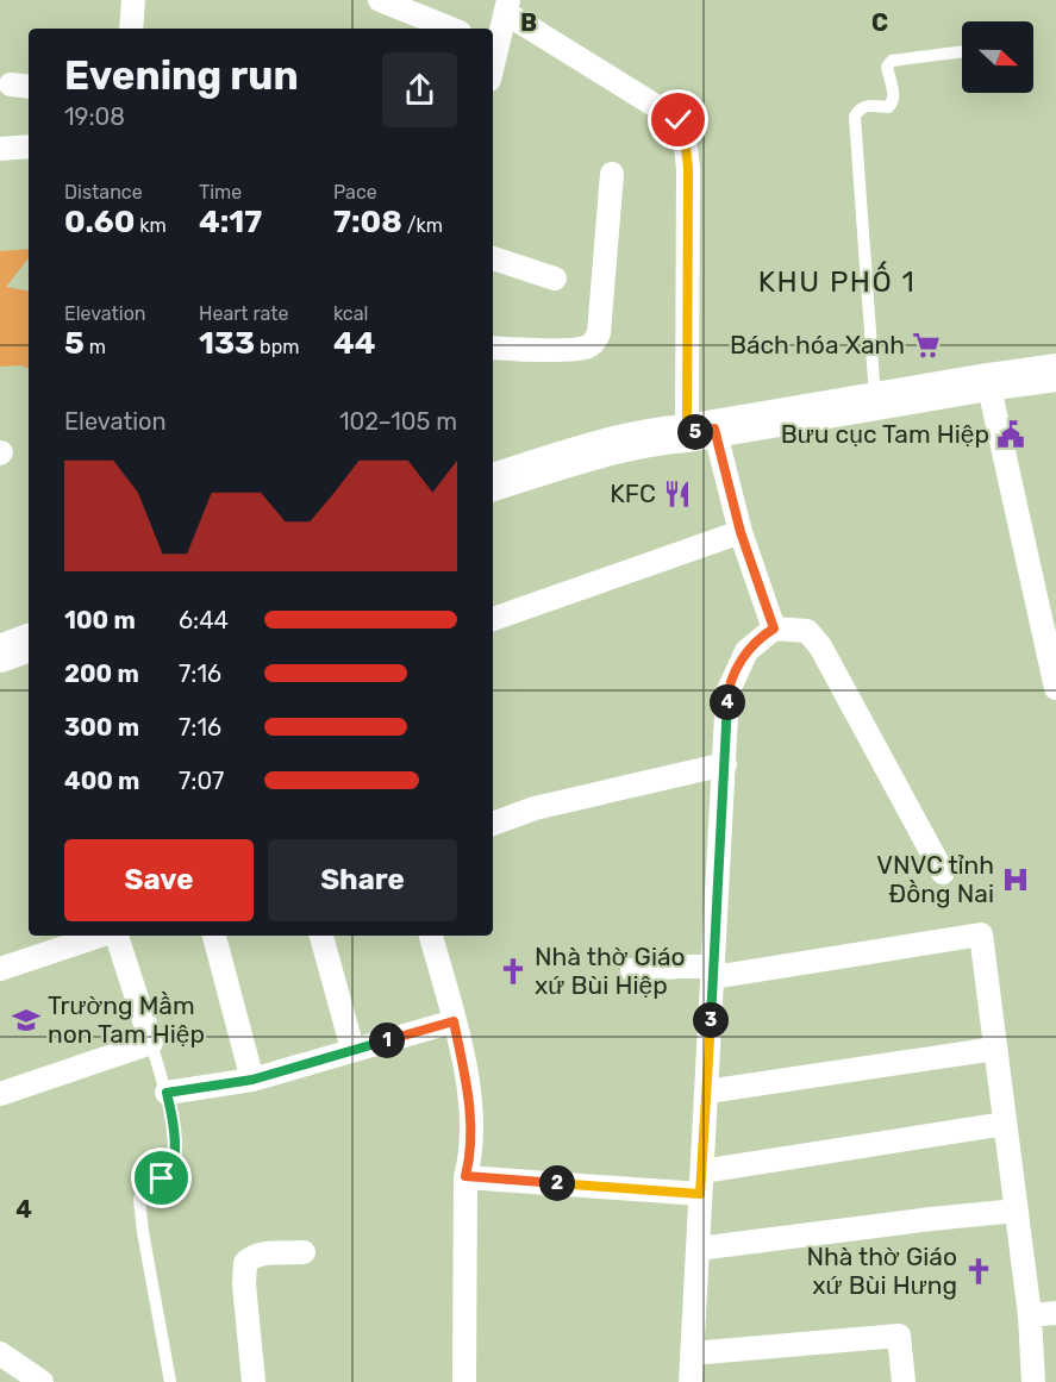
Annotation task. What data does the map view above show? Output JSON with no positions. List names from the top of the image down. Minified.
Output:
{"districts":["KHU PHỐ 1"],"places":{"supermarket":["Bách hóa Xanh"],"public building":["Bưu cục Tam Hiệp"],"restaurant":["KFC"],"hospital":["VNVC tỉnh Đồng Nai"],"church":["Nhà thờ Giáo xứ Bùi Hiệp","Nhà thờ Giáo xứ Bùi Hưng"],"school or university":["Trường Mầm non Tam Hiệp"]},"north":"right","page":{"heading":["Evening run","19:08"],"stats":[["Distance","0.60 km"],["Time","4:17"],["Pace","7:08 /km"],["Elevation","5 m"],["Heart rate","133 bpm"],["kcal","44"]],"chart":["Elevation","102–105 m"],"pins":["5","4","3","1","2"],"list":[{"name":"100 m","note":"6:44"},{"name":"200 m","note":"7:16"},{"name":"300 m","note":"7:16"},{"name":"400 m","note":"7:07"}],"buttons":["Save","Share"]},"grid":{"columns":["B","C"],"rows":["4"]}}
